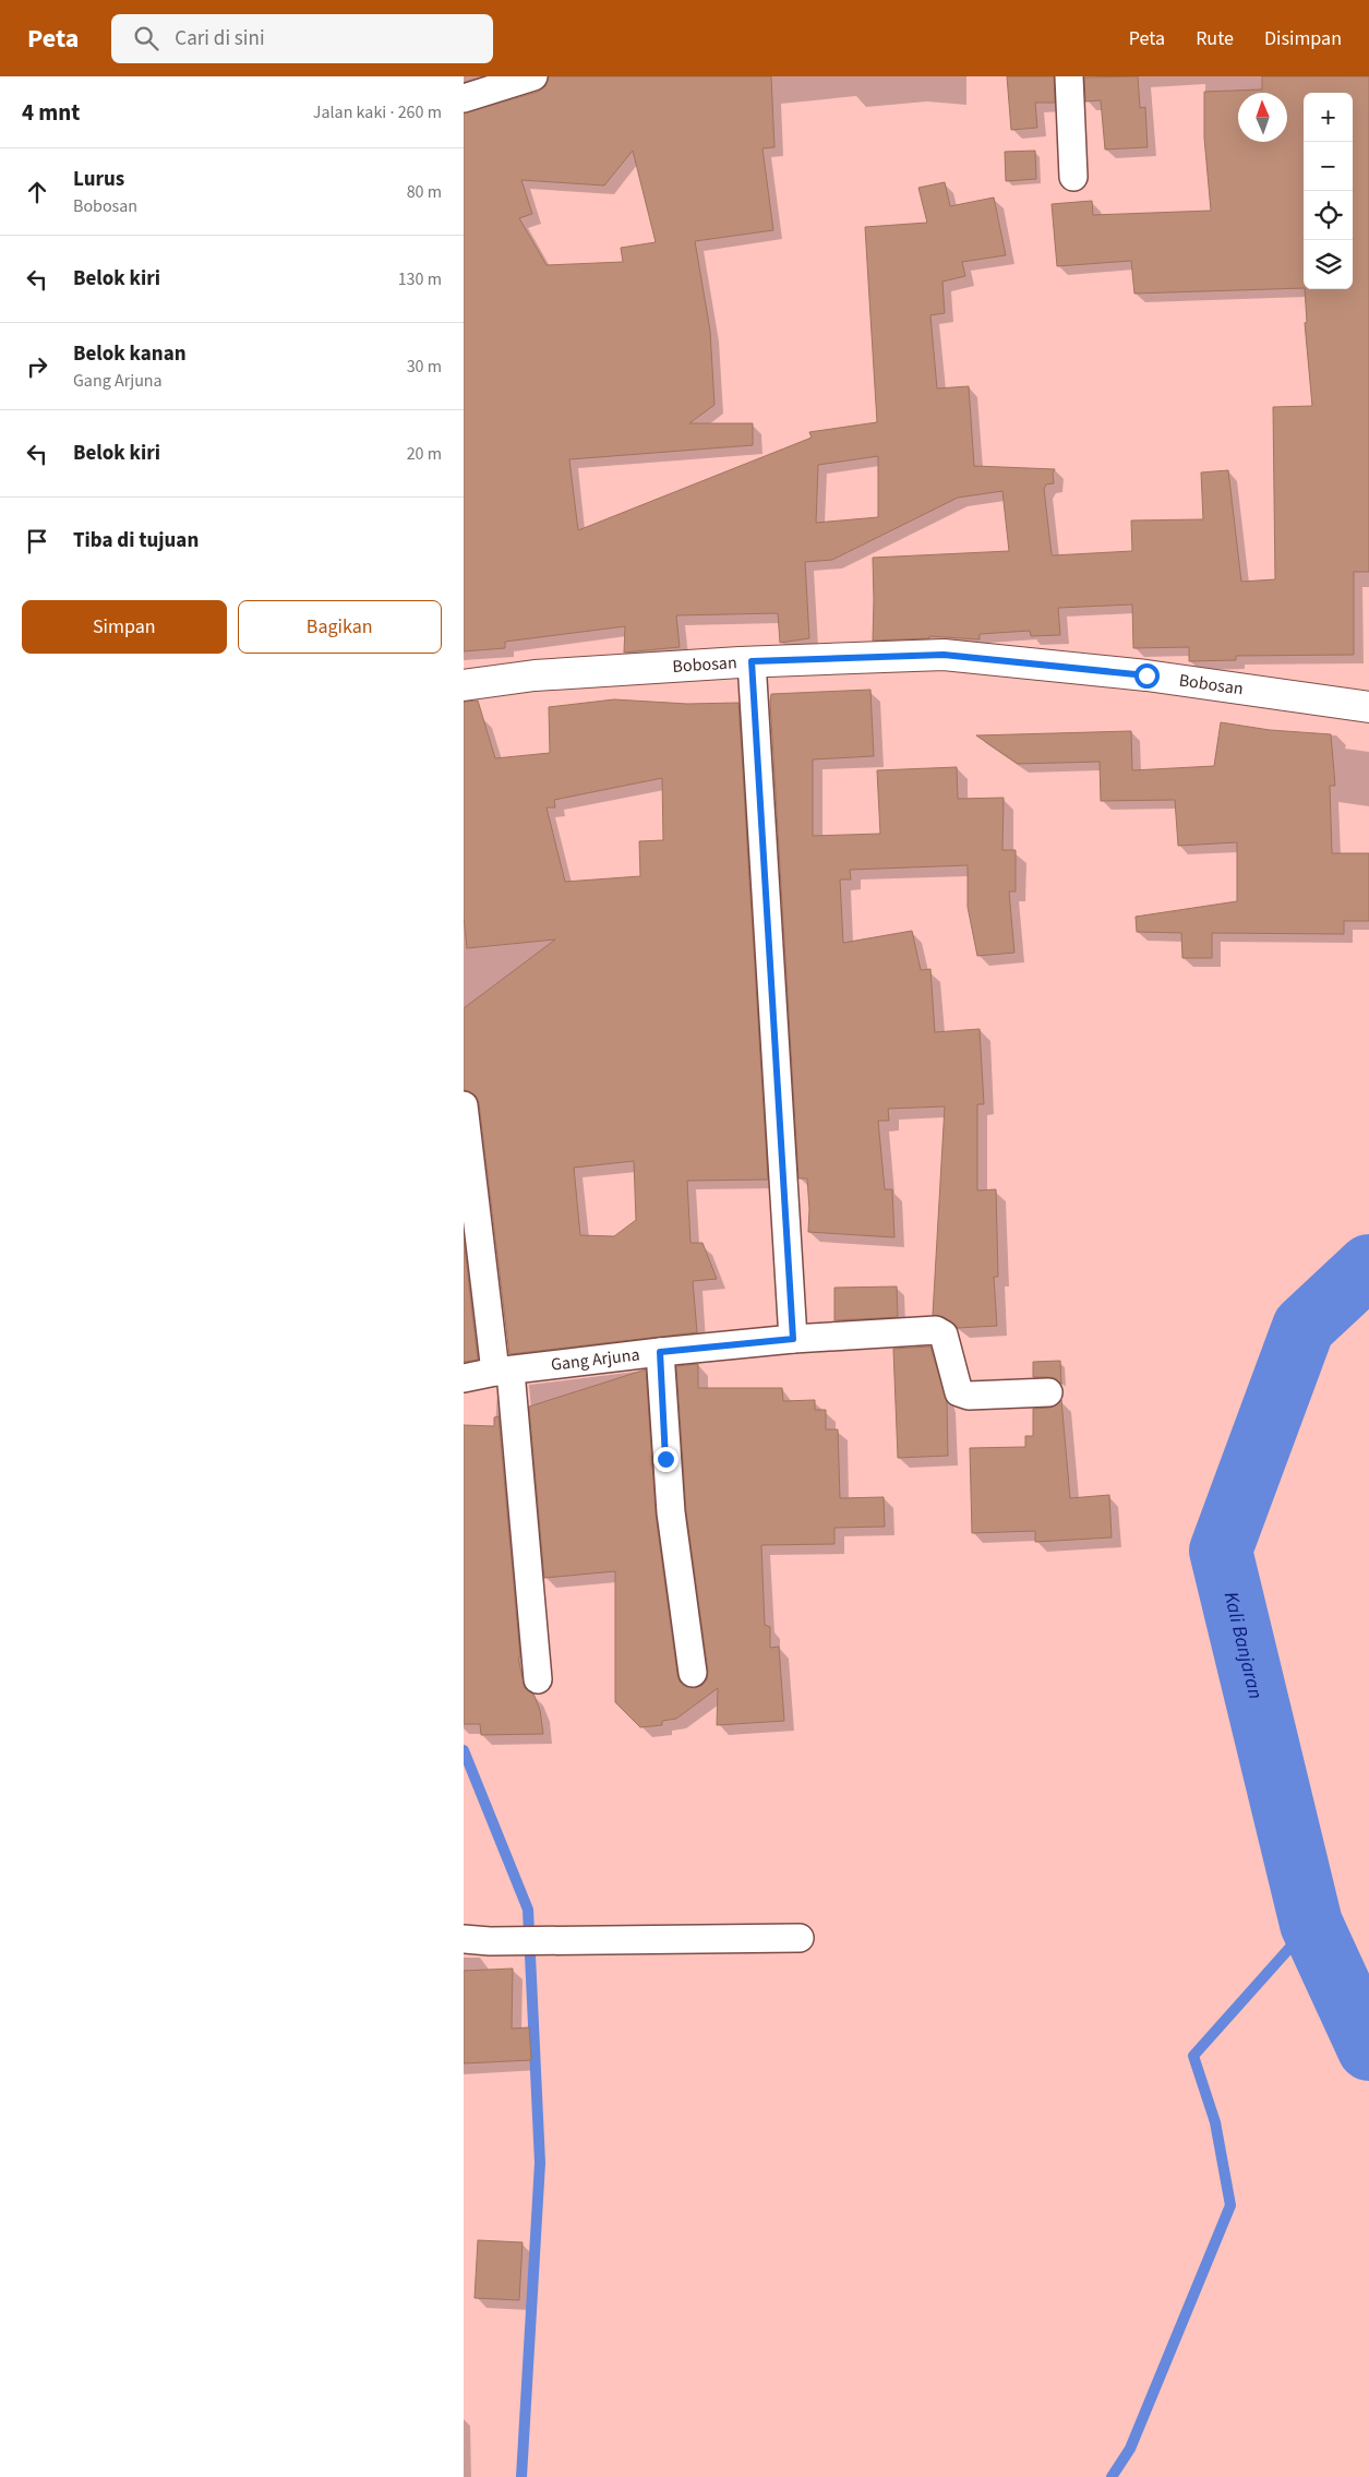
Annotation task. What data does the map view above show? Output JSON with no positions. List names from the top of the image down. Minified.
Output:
{"streets":{"street":["Bobosan","Gang Arjuna"]},"water":["Kali Banjaran"],"north":"top","page":{"header":"Peta","search":"Cari di sini","nav":["Peta","Rute","Disimpan"],"heading":["4 mnt","Jalan kaki · 260 m"],"map_buttons":["+","−"],"list":[["Lurus","Bobosan","80 m"],["Belok kiri","130 m"],["Belok kanan","Gang Arjuna","30 m"],["Belok kiri","20 m"],"Tiba di tujuan"],"buttons":["Simpan","Bagikan"]}}
